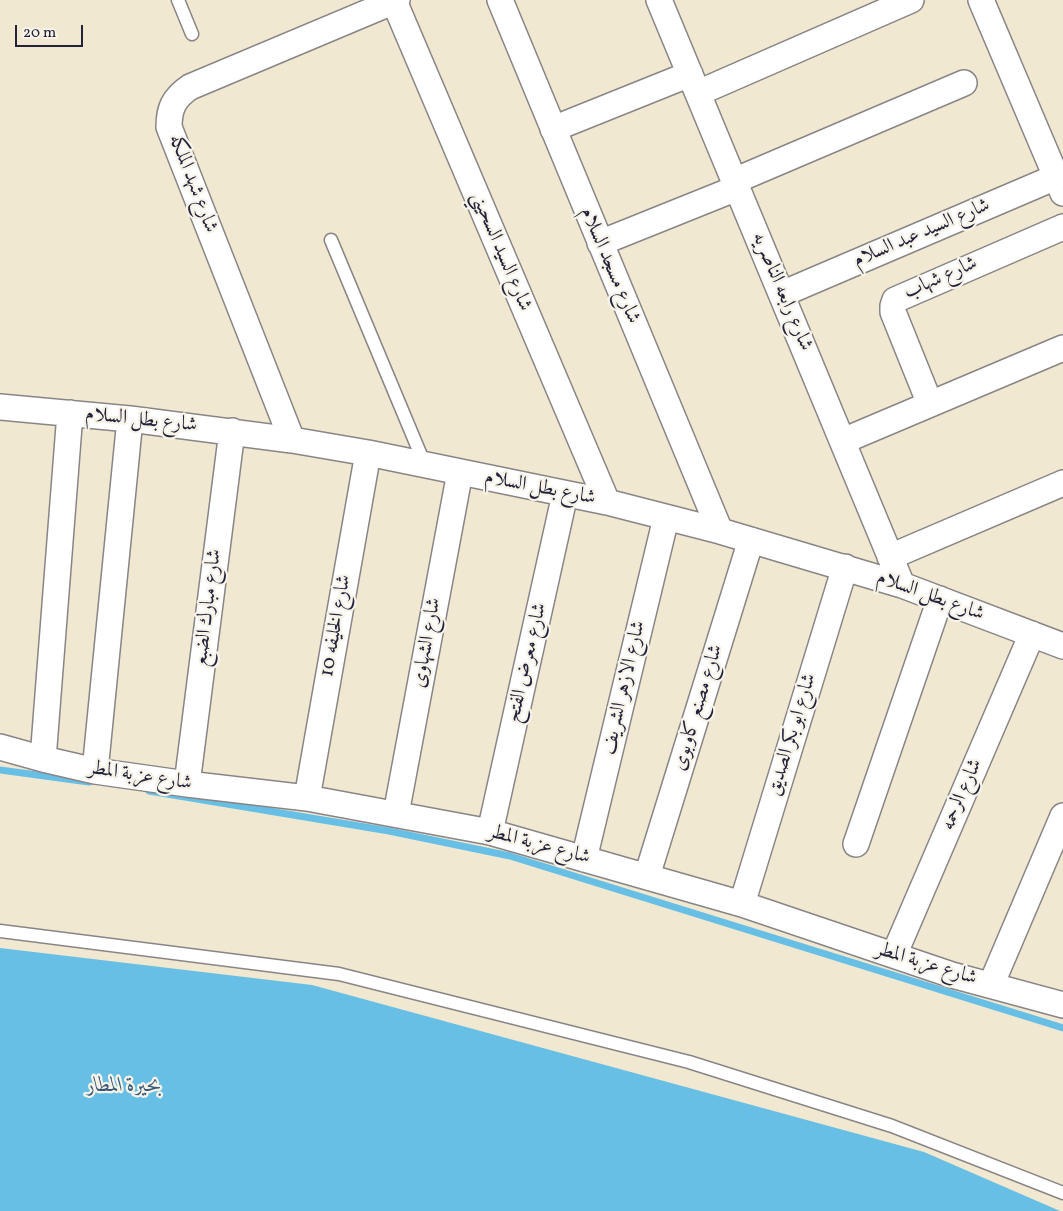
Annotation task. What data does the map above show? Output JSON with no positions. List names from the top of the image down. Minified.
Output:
{"streets":{"street":["شارع شهد الملكه","شارع السيد عبد السلام","شارع السيد السحيني","شارع مسجد السلام","شارع شهاب","شارع رابعه الناصريه","شارع بطل السلام","شارع مبارك الضبع","شارع الخليفه 10","شارع الشهاوى","شارع معرض الفتح","شارع الازهر الشريف","شارع مصنع كاوبوى","شارع ابو بكر الصديق","شارع عزبة المطر","شارع الرحمه"]},"crossings":[["شارع شهد الملكه","شارع السيد السحيني"],["شارع شهد الملكه","شارع بطل السلام"],["شارع السيد عبد السلام","شارع رابعه الناصريه"],["شارع السيد السحيني","شارع بطل السلام"],["شارع مسجد السلام","شارع بطل السلام"],["شارع رابعه الناصريه","شارع بطل السلام"],["شارع بطل السلام","شارع مبارك الضبع"],["شارع بطل السلام","شارع الخليفه 10"],["شارع بطل السلام","شارع الشهاوى"],["شارع بطل السلام","شارع معرض الفتح"],["شارع بطل السلام","شارع الازهر الشريف"],["شارع بطل السلام","شارع مصنع كاوبوى"],["شارع بطل السلام","شارع ابو بكر الصديق"],["شارع بطل السلام","شارع الرحمه"],["شارع مبارك الضبع","شارع عزبة المطر"],["شارع الخليفه 10","شارع عزبة المطر"],["شارع الشهاوى","شارع عزبة المطر"],["شارع معرض الفتح","شارع عزبة المطر"],["شارع الازهر الشريف","شارع عزبة المطر"],["شارع مصنع كاوبوى","شارع عزبة المطر"],["شارع ابو بكر الصديق","شارع عزبة المطر"],["شارع عزبة المطر","شارع الرحمه"]],"water":["بحيرة المطار"],"scale_bar":"20 m"}
